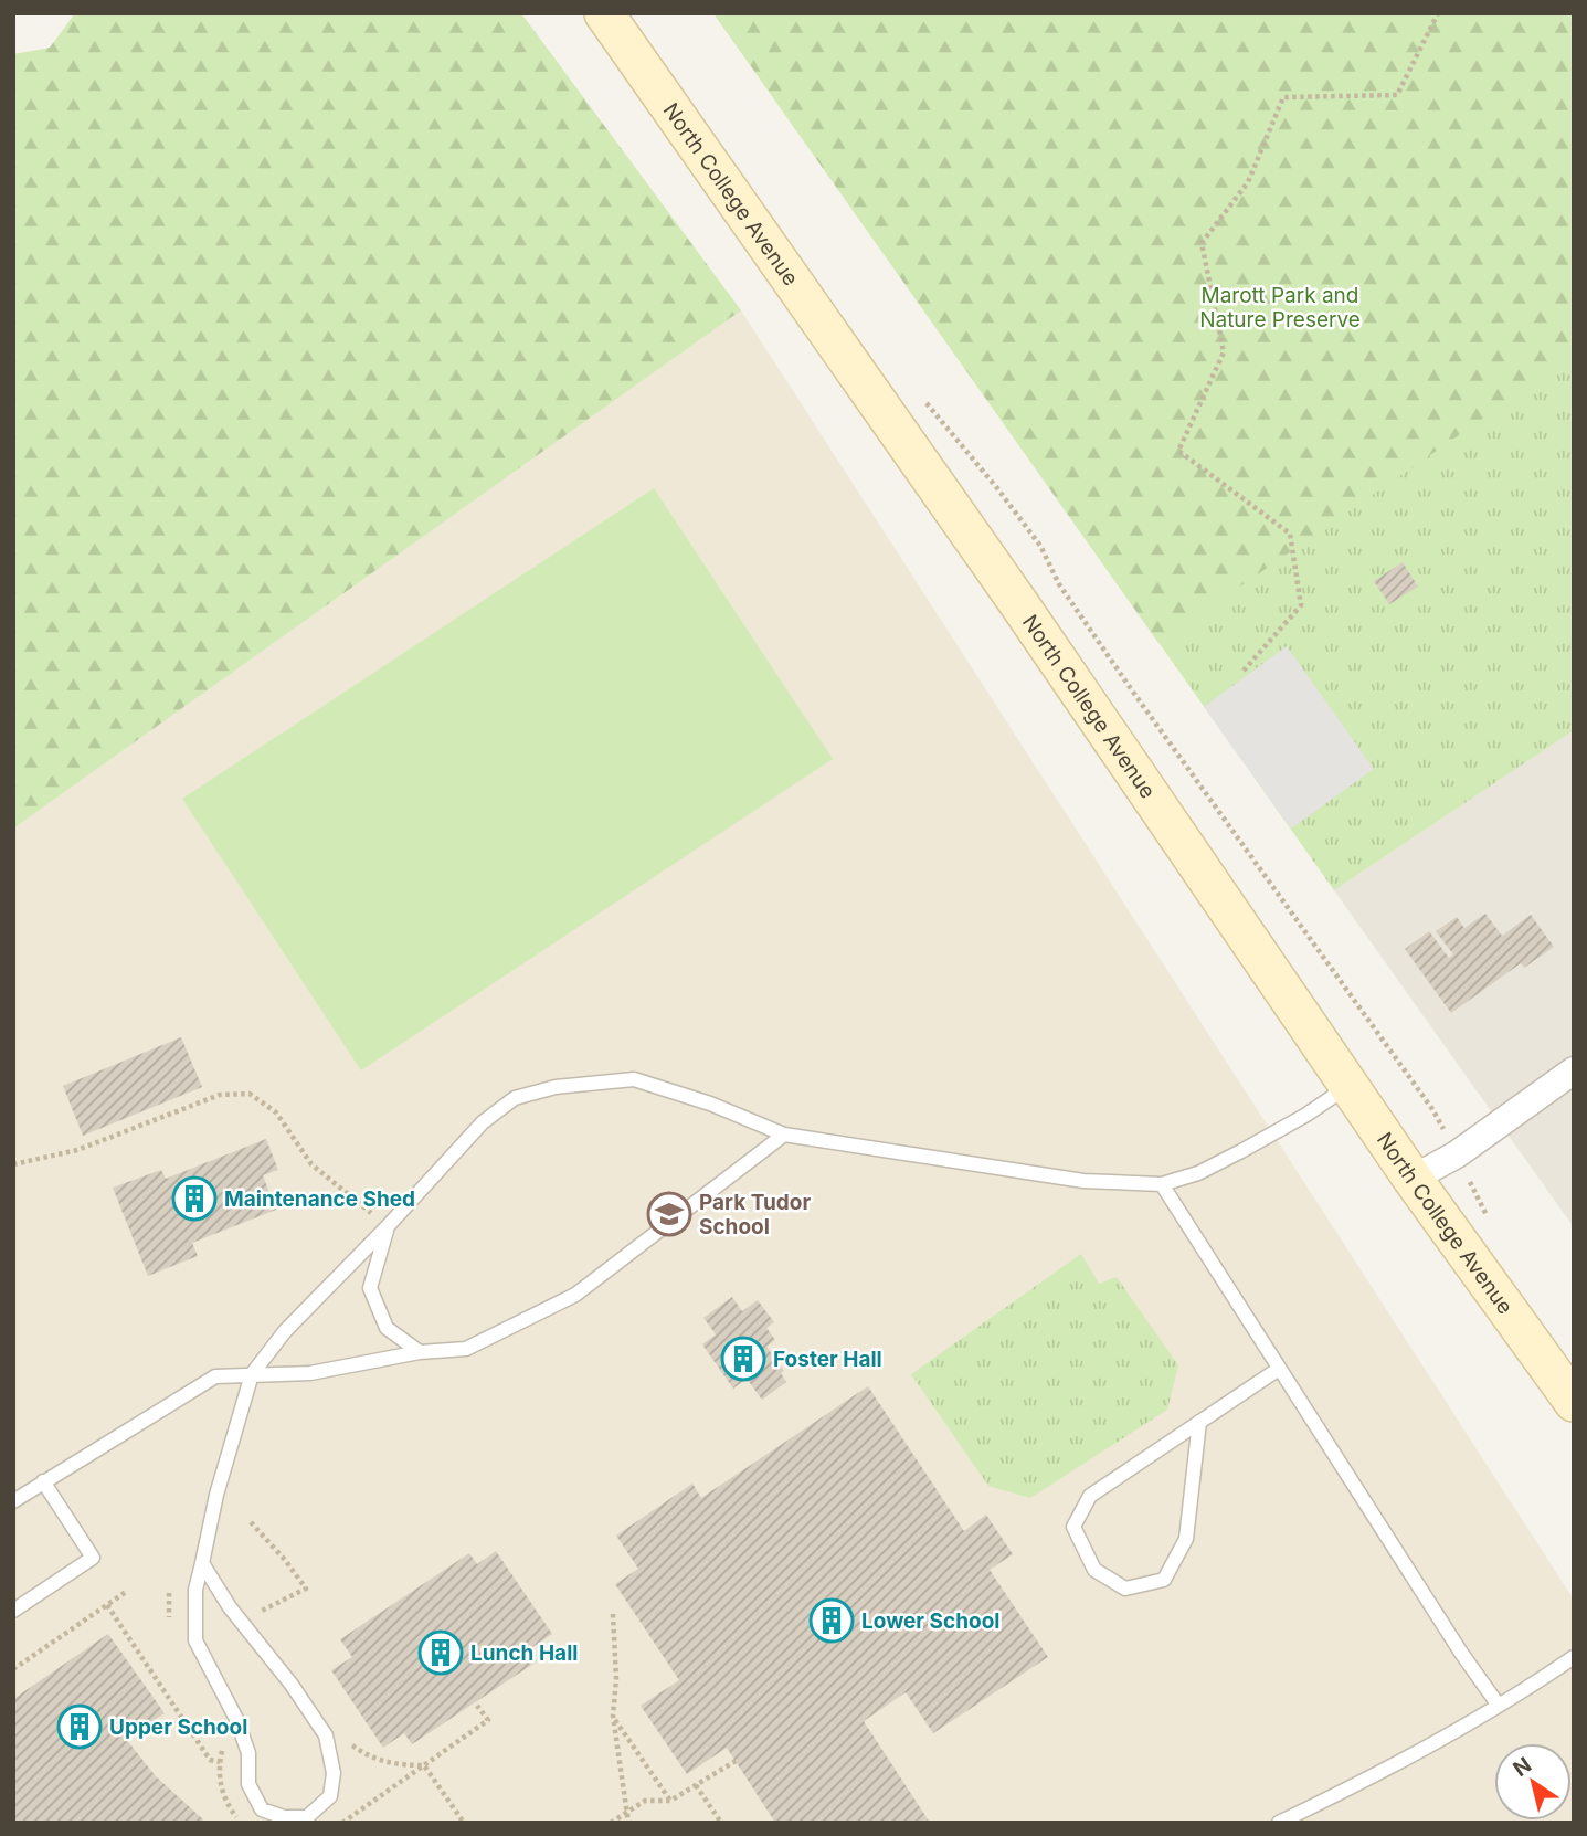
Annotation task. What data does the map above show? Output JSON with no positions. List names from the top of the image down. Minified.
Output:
{"streets":{"main road":["North College Avenue"]},"parks":["Marott Park and Nature Preserve"],"places":{"building":["Maintenance Shed","Foster Hall","Lower School","Lunch Hall","Upper School"],"school or university":["Park Tudor School"]},"north":"top left"}
